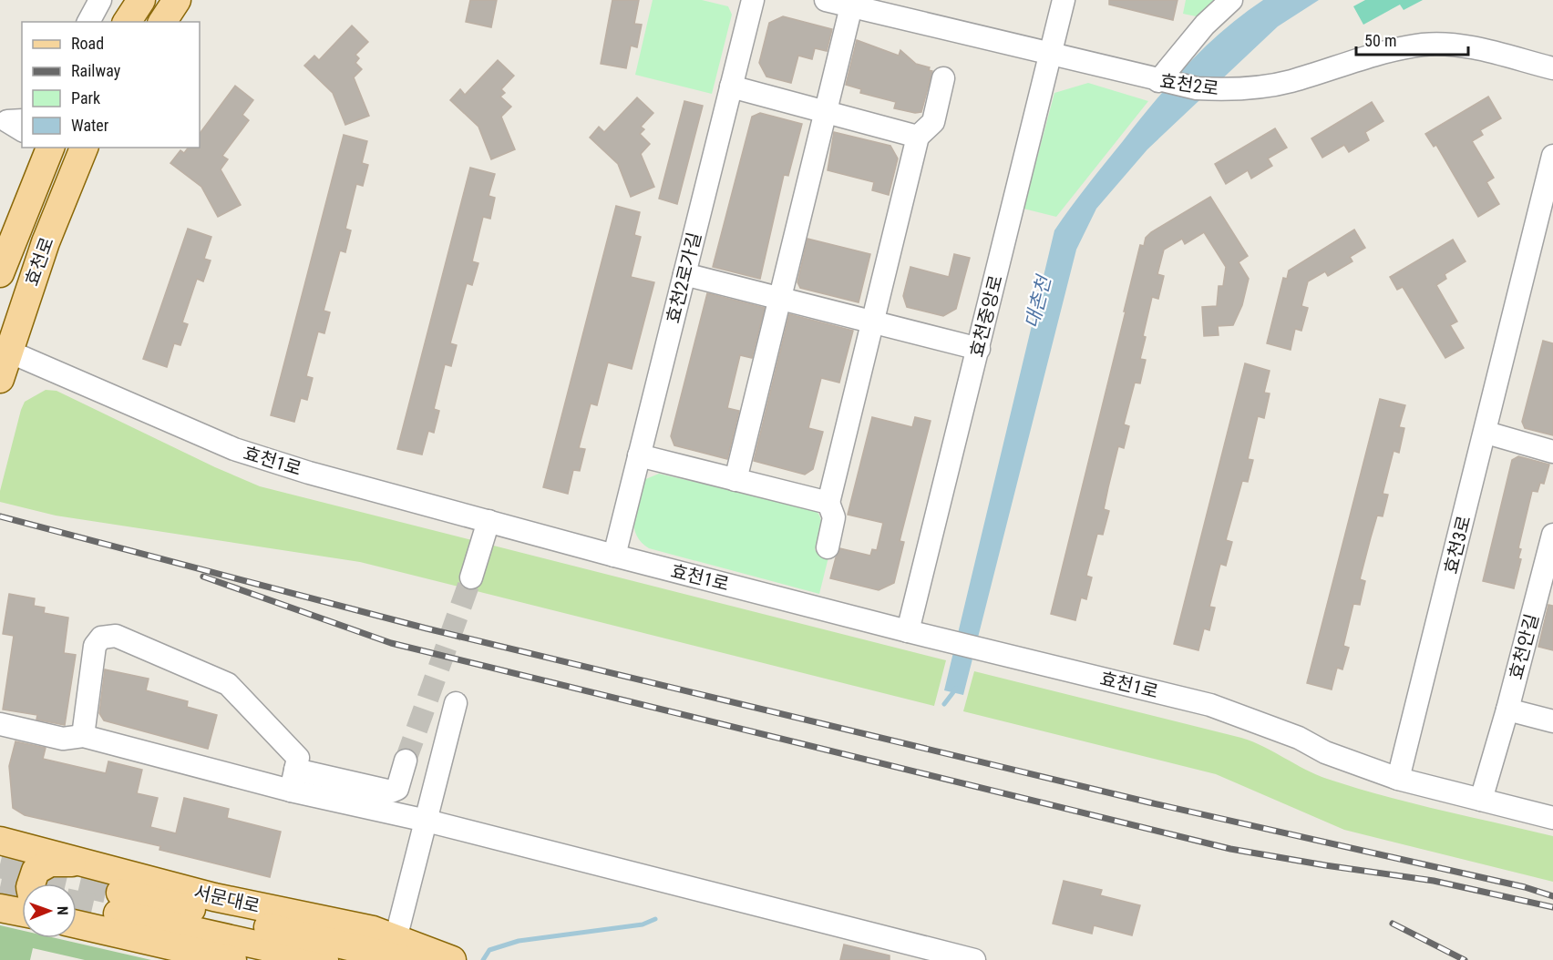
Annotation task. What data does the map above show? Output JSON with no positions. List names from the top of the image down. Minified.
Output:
{"streets":{"main road":["효천로","서문대로"],"street":["효천2로","효천2로가길","효천중앙로","효천1로","효천3로","효천안길"]},"crossings":[["효천2로","효천중앙로"],["효천로","효천1로"],["효천2로가길","효천1로"],["효천중앙로","효천1로"],["효천1로","효천3로"]],"water":["대촌천"],"legend":["Road","Railway","Park","Water"],"scale_bar":"50 m","north":"right"}
